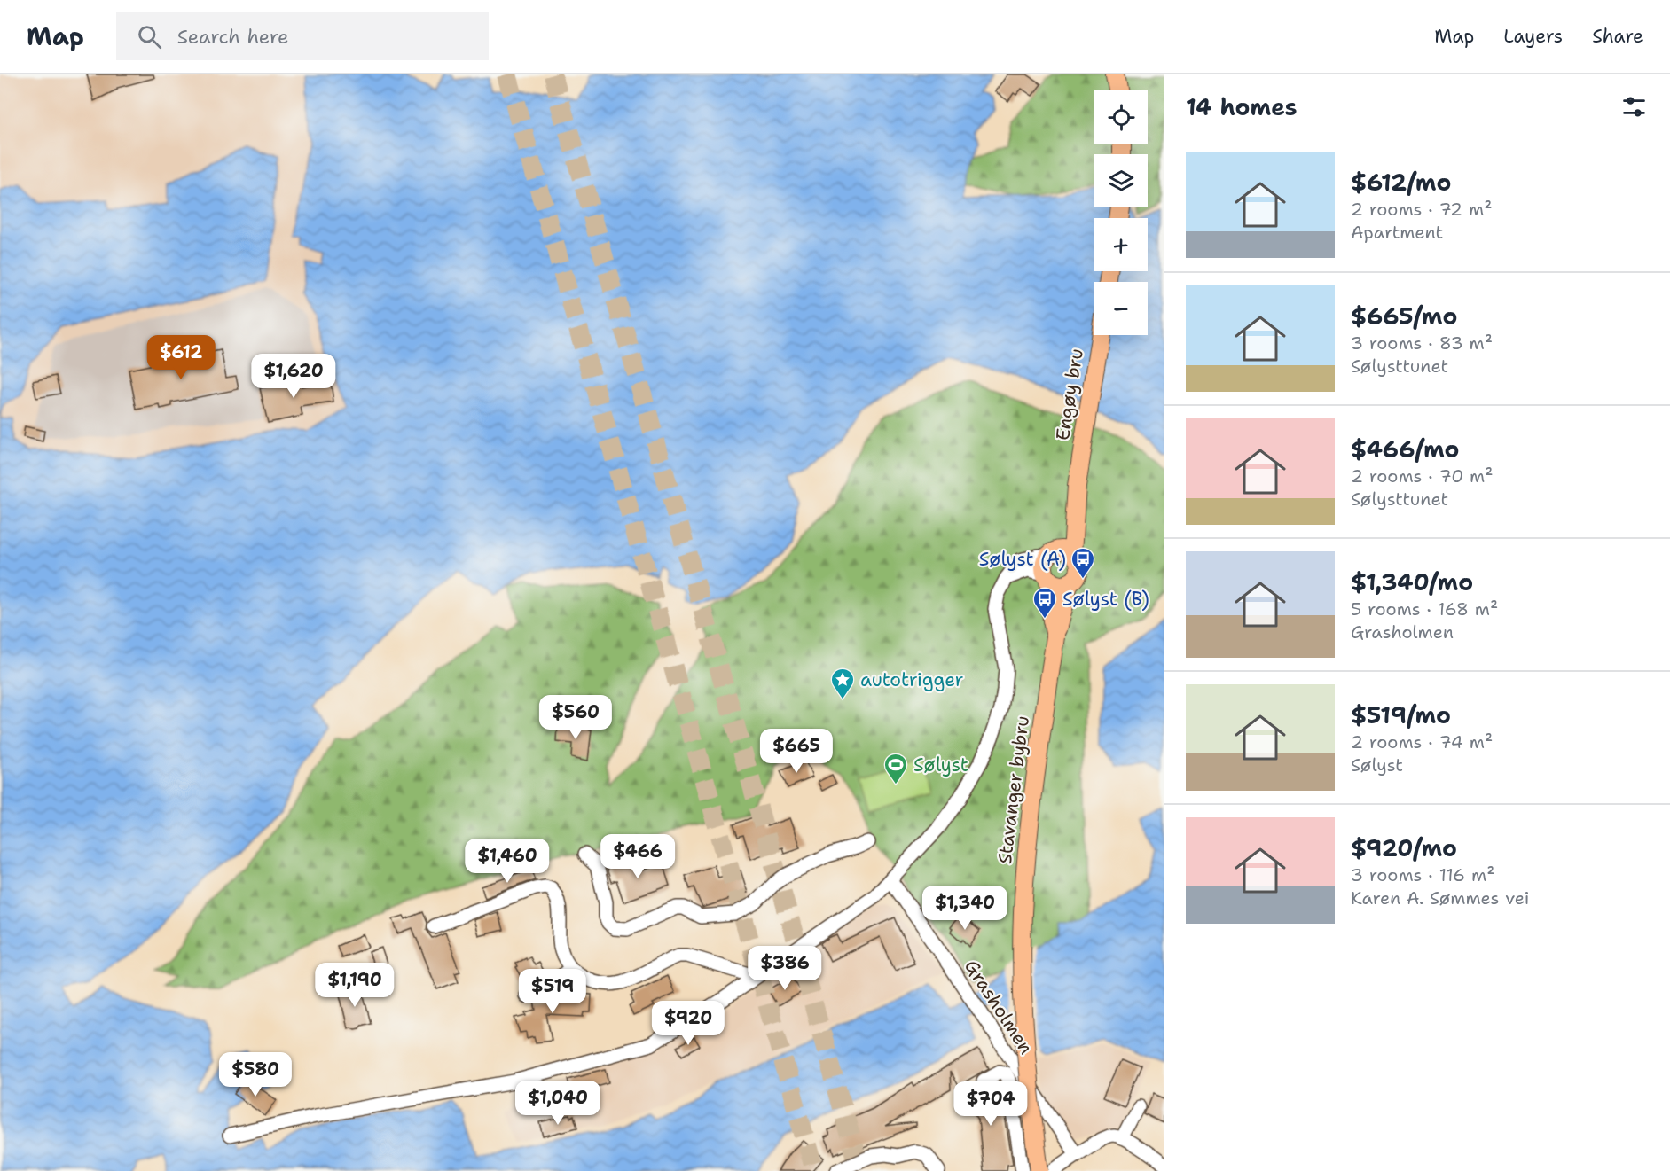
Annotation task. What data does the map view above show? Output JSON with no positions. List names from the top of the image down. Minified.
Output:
{"streets":{"main road":["Engøy bru","Stavanger bybru"],"street":["Grasholmen"]},"places":{"bus stop":["Sølyst (A)","Sølyst (B)"],"place":["autotrigger"],"sports":["Sølyst"]},"page":{"header":"Map","search":"Search here","nav":["Map","Layers","Share"],"heading":"14 homes","map_buttons":["+","−"],"list":[{"name":"$612/mo","note":"2 rooms · 72 m² · Apartment"},{"name":"$665/mo","note":"3 rooms · 83 m² · Sølysttunet"},{"name":"$466/mo","note":"2 rooms · 70 m² · Sølysttunet"},{"name":"$1,340/mo","note":"5 rooms · 168 m² · Grasholmen"},{"name":"$519/mo","note":"2 rooms · 74 m² · Sølyst"},{"name":"$920/mo","note":"3 rooms · 116 m² · Karen A. Sømmes vei"}],"price":["$612","$1,620","$560","$665","$466","$1,460","$1,340","$386","$1,190","$519","$920","$580","$1,040","$704"]}}
